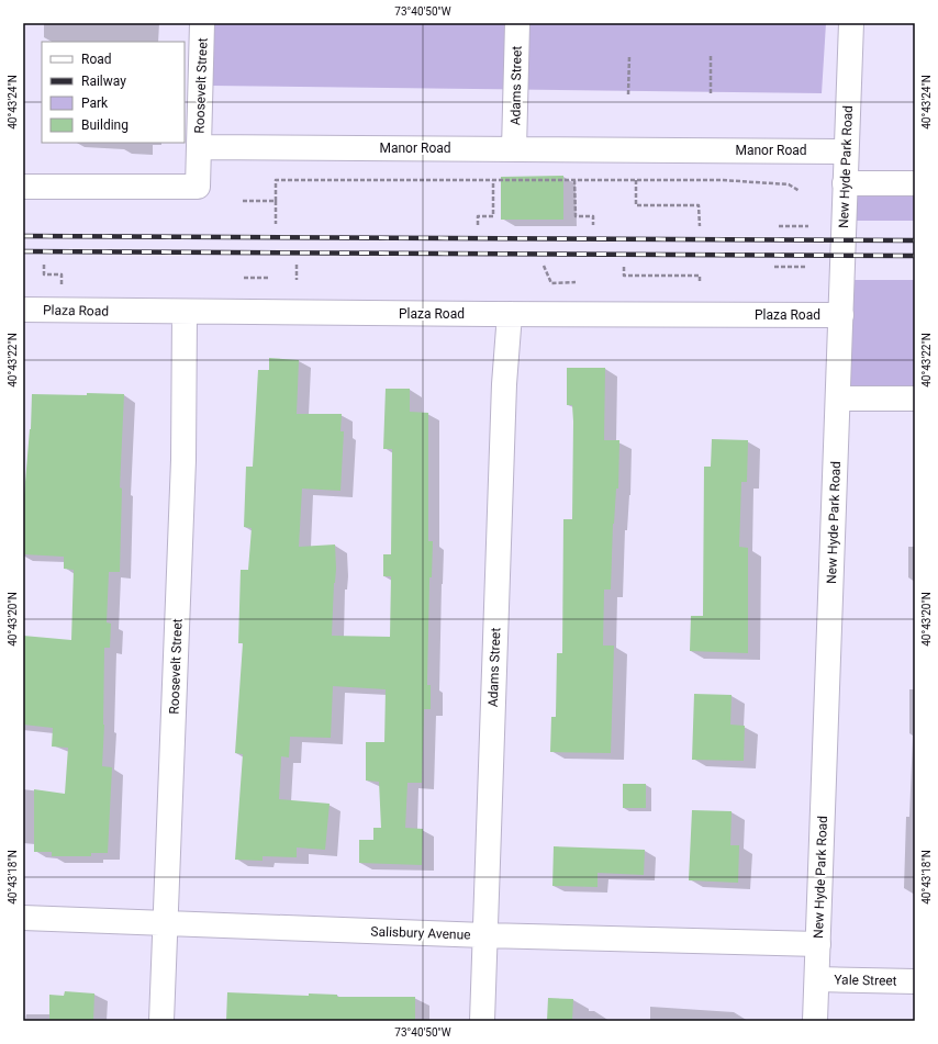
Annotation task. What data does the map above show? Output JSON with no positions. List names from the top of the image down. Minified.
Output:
{"streets":{"street":["Roosevelt Street","Adams Street","Manor Road","New Hyde Park Road","Plaza Road","Salisbury Avenue","Yale Street"]},"crossings":[["Roosevelt Street","Manor Road"],["Roosevelt Street","Plaza Road"],["Roosevelt Street","Salisbury Avenue"],["Adams Street","Manor Road"],["Adams Street","Plaza Road"],["Adams Street","Salisbury Avenue"],["Manor Road","New Hyde Park Road"],["New Hyde Park Road","Plaza Road"],["New Hyde Park Road","Salisbury Avenue"],["New Hyde Park Road","Yale Street"]],"legend":["Road","Railway","Park","Building"],"coordinates":["73°40'50\"W","40°43'24\"N","40°43'22\"N","40°43'20\"N","40°43'18\"N"]}
